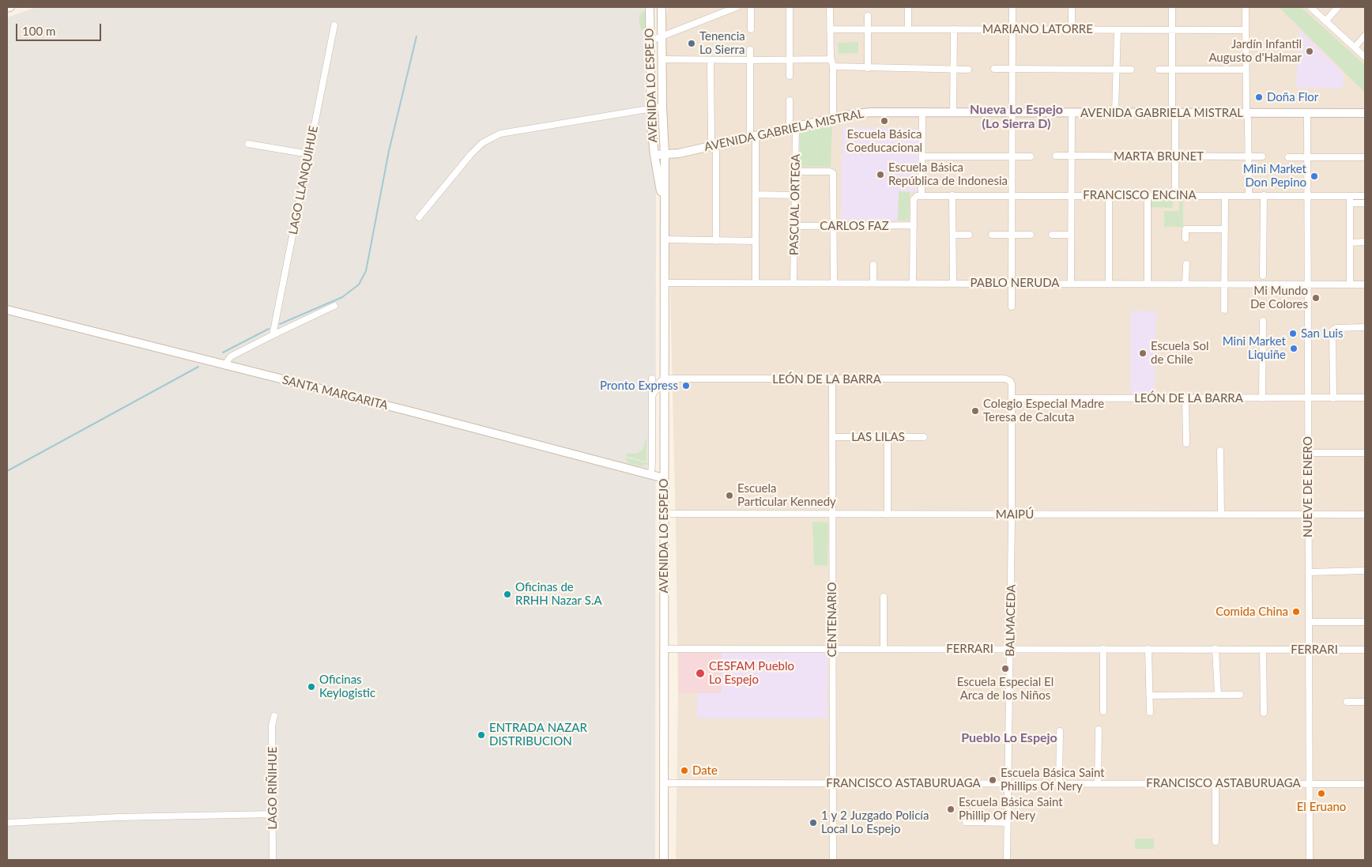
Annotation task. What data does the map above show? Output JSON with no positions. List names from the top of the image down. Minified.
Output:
{"streets":{"main road":["AVENIDA LO ESPEJO","AVENIDA GABRIELA MISTRAL","SANTA MARGARITA"],"street":["MARIANO LATORRE","MARTA BRUNET","LAGO LLANQUIHUE","FRANCISCO ENCINA","PASCUAL ORTEGA","CARLOS FAZ","PABLO NERUDA","LEÓN DE LA BARRA","LAS LILAS","NUEVE DE ENERO","MAIPÚ","CENTENARIO","BALMACEDA","FERRARI","FRANCISCO ASTABURUAGA","LAGO RIÑIHUE"]},"crossings":[["AVENIDA LO ESPEJO","AVENIDA GABRIELA MISTRAL"],["AVENIDA LO ESPEJO","PABLO NERUDA"],["AVENIDA LO ESPEJO","LEÓN DE LA BARRA"],["AVENIDA LO ESPEJO","SANTA MARGARITA"],["AVENIDA LO ESPEJO","MAIPÚ"],["AVENIDA LO ESPEJO","FERRARI"],["AVENIDA LO ESPEJO","FRANCISCO ASTABURUAGA"],["AVENIDA GABRIELA MISTRAL","PASCUAL ORTEGA"],["AVENIDA GABRIELA MISTRAL","NUEVE DE ENERO"],["FRANCISCO ENCINA","CARLOS FAZ"],["FRANCISCO ENCINA","NUEVE DE ENERO"],["PASCUAL ORTEGA","CARLOS FAZ"],["PASCUAL ORTEGA","PABLO NERUDA"],["PABLO NERUDA","NUEVE DE ENERO"],["LEÓN DE LA BARRA","NUEVE DE ENERO"],["LEÓN DE LA BARRA","CENTENARIO"],["LEÓN DE LA BARRA","BALMACEDA"],["LAS LILAS","CENTENARIO"],["NUEVE DE ENERO","MAIPÚ"],["NUEVE DE ENERO","FERRARI"],["NUEVE DE ENERO","FRANCISCO ASTABURUAGA"],["MAIPÚ","CENTENARIO"],["MAIPÚ","BALMACEDA"],["CENTENARIO","FERRARI"],["CENTENARIO","FRANCISCO ASTABURUAGA"],["BALMACEDA","FERRARI"],["BALMACEDA","FRANCISCO ASTABURUAGA"]],"districts":["Nueva Lo Espejo (Lo Sierra D)","Pueblo Lo Espejo"],"places":["Tenencia Lo Sierra","Jardín Infantil Augusto d'Halmar","Doña Flor","Escuela Básica Coeducacional","Escuela Básica República de Indonesia","Mini Market Don Pepino","Mi Mundo De Colores","San Luis","Mini Market Liquiñe","Escuela Sol de Chile","Pronto Express","Colegio Especial Madre Teresa de Calcuta","Escuela Particular Kennedy","Oficinas de RRHH Nazar S.A","Comida China","Escuela Especial El Arca de los Niños","CESFAM Pueblo Lo Espejo","Oficinas Keylogistic","ENTRADA NAZAR DISTRIBUCION","Date","Escuela Básica Saint Phillips Of Nery","El Eruano","Escuela Básica Saint Phillip Of Nery","1 y 2 Juzgado Policía Local Lo Espejo"],"scale_bar":"100 m"}
